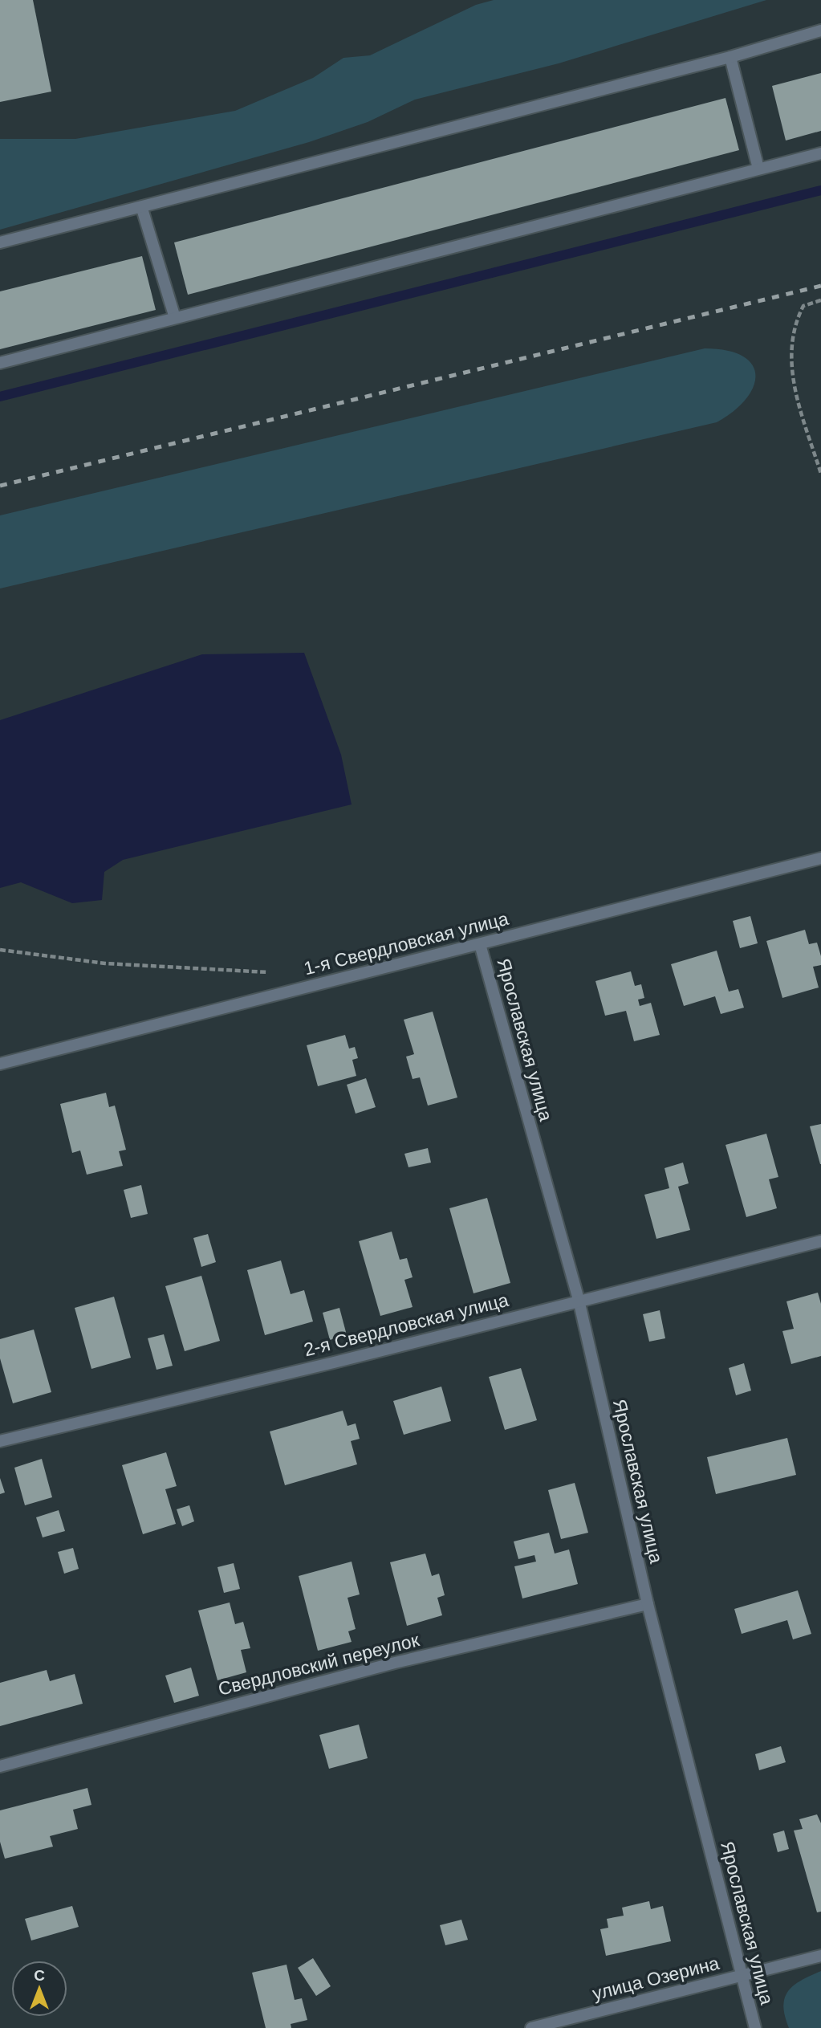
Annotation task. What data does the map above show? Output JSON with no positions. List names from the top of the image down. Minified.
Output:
{"streets":{"street":["1-я Свердловская улица","Ярославская улица","2-я Свердловская улица","Свердловский переулок","улица Озерина"]},"crossings":[["1-я Свердловская улица","Ярославская улица"],["Ярославская улица","2-я Свердловская улица"],["Ярославская улица","Свердловский переулок"],["Ярославская улица","улица Озерина"]],"north":"top"}
